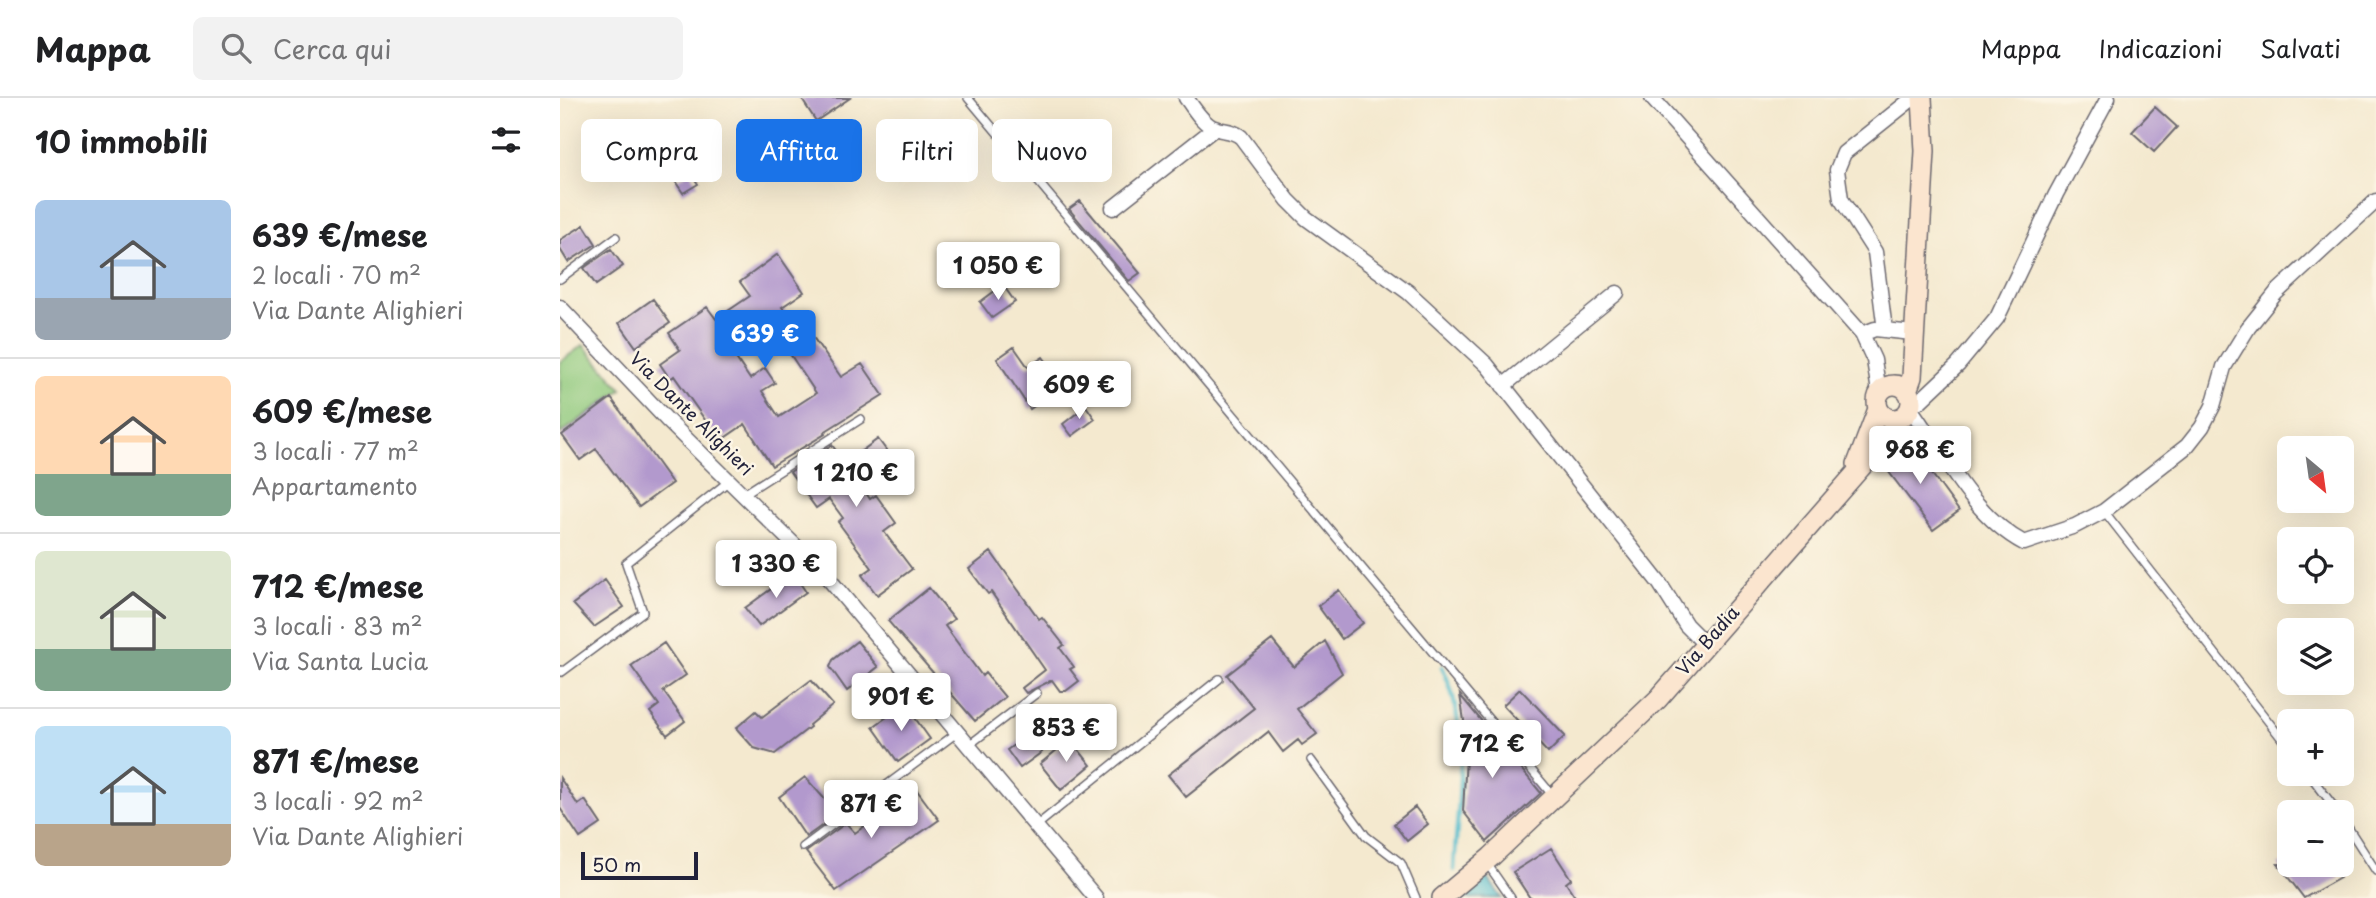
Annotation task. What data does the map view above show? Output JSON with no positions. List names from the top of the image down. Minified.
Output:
{"streets":{"main road":["Via Badia"],"street":["Via Dante Alighieri"]},"scale_bar":"50 m","north":"bottom right","page":{"header":"Mappa","search":"Cerca qui","nav":["Mappa","Indicazioni","Salvati"],"heading":"10 immobili","chip":["Compra","Affitta","Filtri","Nuovo"],"list":[{"name":"639 €/mese","note":"2 locali · 70 m² · Via Dante Alighieri"},{"name":"609 €/mese","note":"3 locali · 77 m² · Appartamento"},{"name":"712 €/mese","note":"3 locali · 83 m² · Via Santa Lucia"},{"name":"871 €/mese","note":"3 locali · 92 m² · Via Dante Alighieri"}],"price":["1 050 €","639 €","609 €","968 €","1 210 €","1 330 €","901 €","853 €","712 €","871 €"],"map_buttons":["+","−"],"scale":"50 m"}}
